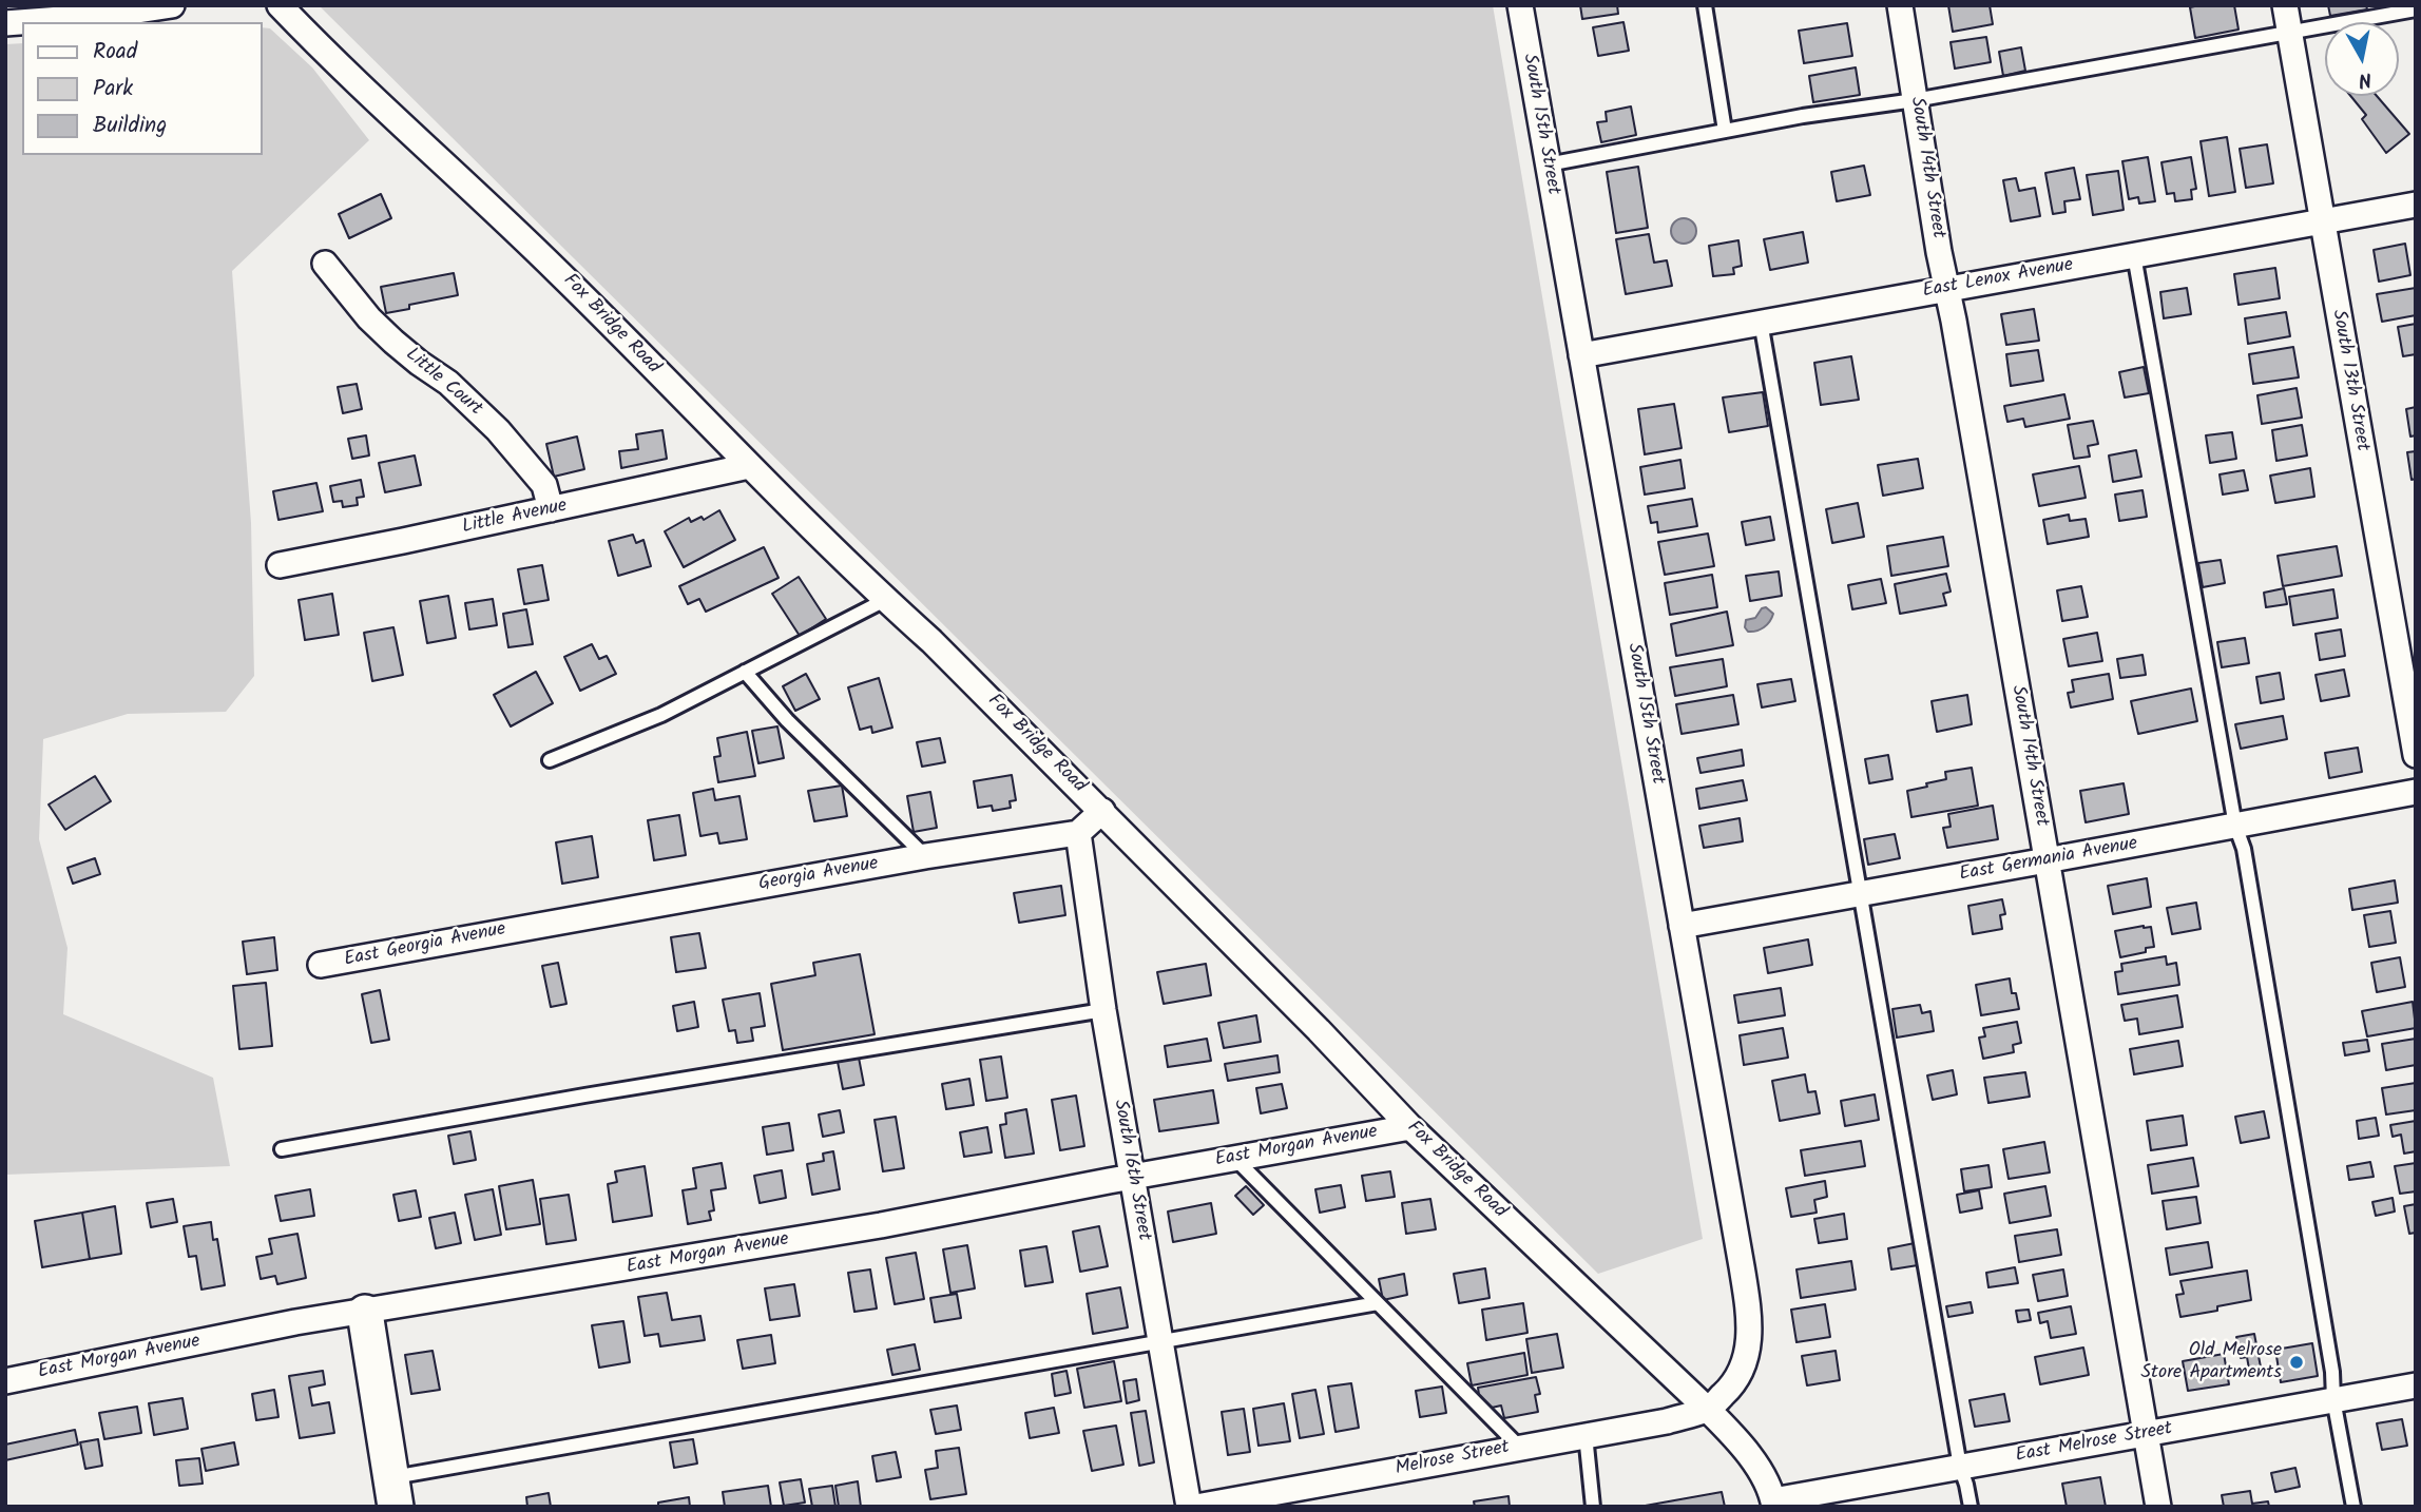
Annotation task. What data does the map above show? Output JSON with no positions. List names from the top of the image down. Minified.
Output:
{"streets":{"street":["South 15th Street","South 14th Street","East Lenox Avenue","Fox Bridge Road","South 13th Street","Little Court","Little Avenue","East Germania Avenue","Georgia Avenue","East Georgia Avenue","East Morgan Avenue","South 16th Street","East Melrose Street","Melrose Street"]},"crossings":[["South 15th Street","East Lenox Avenue"],["South 15th Street","Fox Bridge Road"],["South 15th Street","East Germania Avenue"],["South 15th Street","Melrose Street"],["South 14th Street","East Lenox Avenue"],["South 14th Street","East Germania Avenue"],["South 14th Street","East Melrose Street"],["East Lenox Avenue","South 13th Street"],["Fox Bridge Road","Little Avenue"],["Fox Bridge Road","East Morgan Avenue"],["Fox Bridge Road","East Melrose Street"],["Fox Bridge Road","Melrose Street"],["Little Court","Little Avenue"],["Georgia Avenue","East Georgia Avenue"],["Georgia Avenue","South 16th Street"],["East Morgan Avenue","South 16th Street"]],"places":["Old Melrose Store Apartments"],"legend":["Road","Park","Building"],"north":"bottom"}
